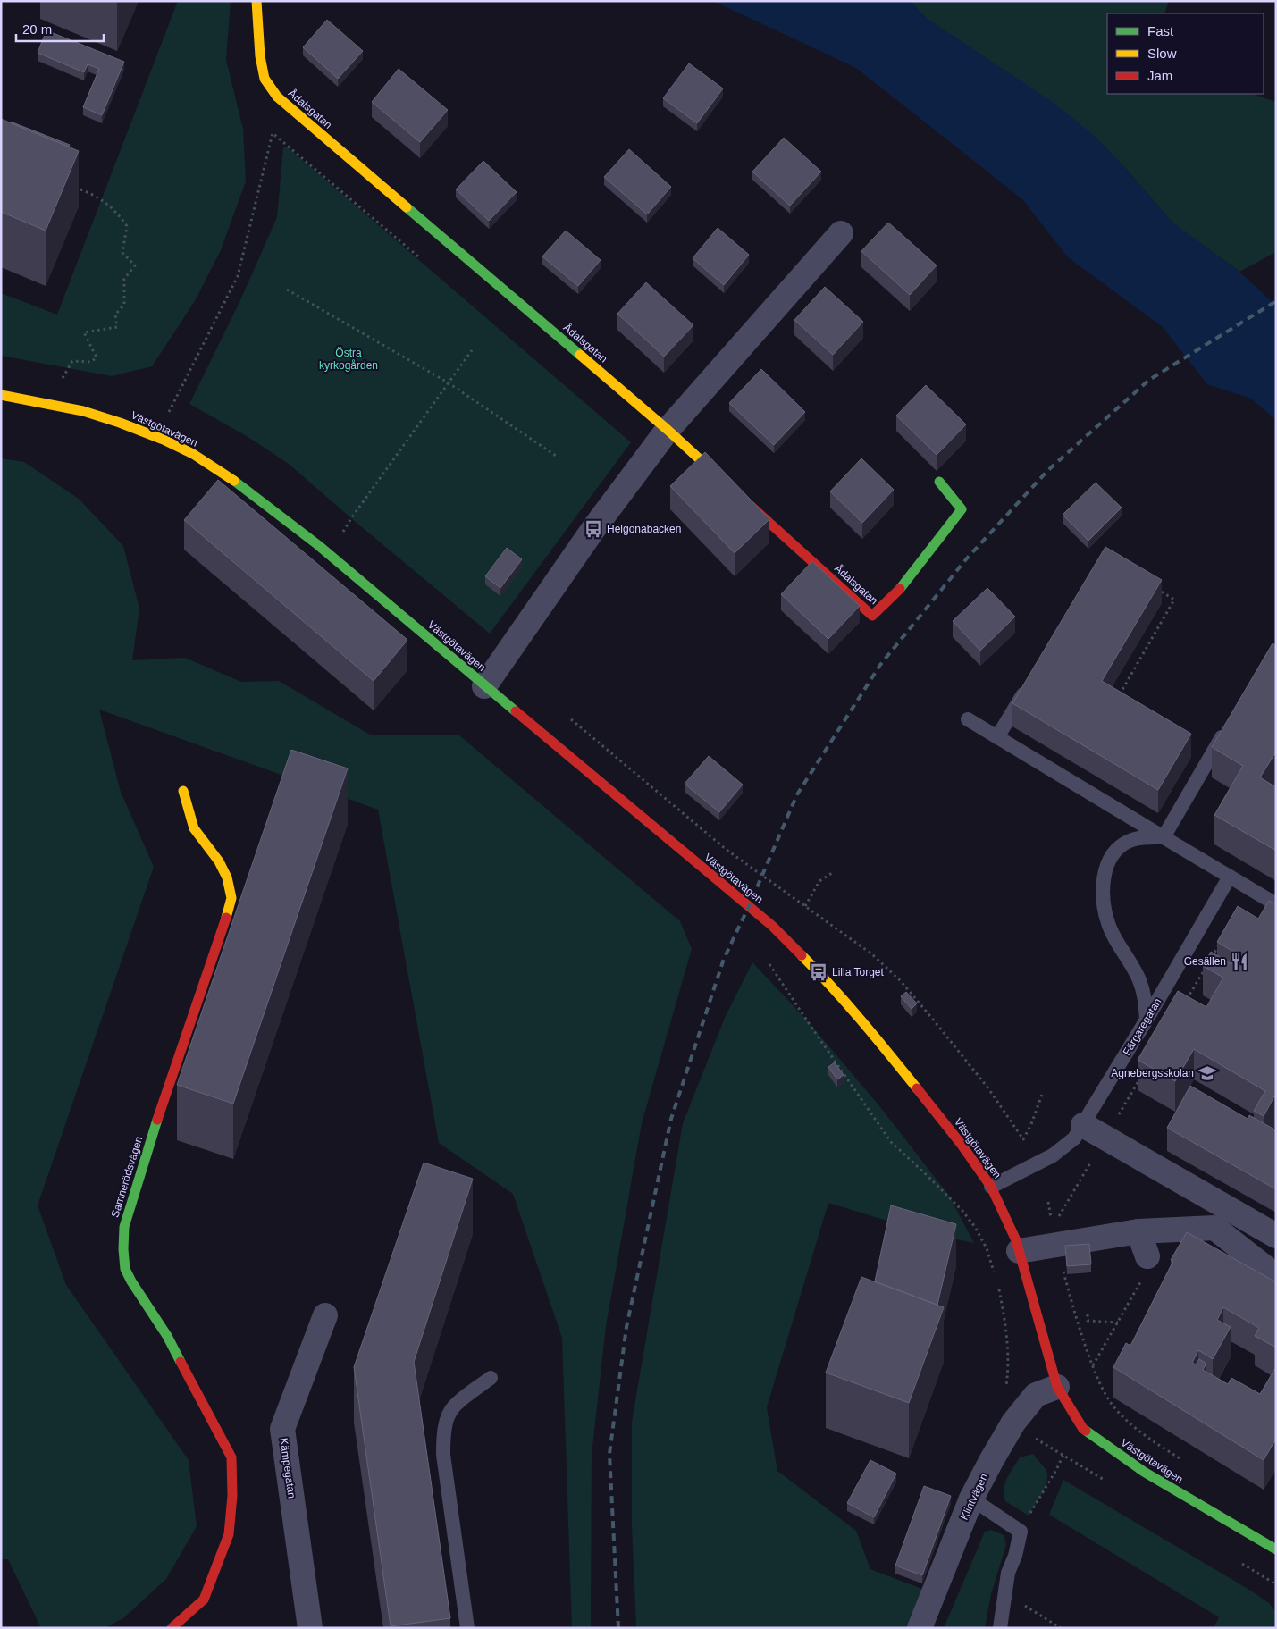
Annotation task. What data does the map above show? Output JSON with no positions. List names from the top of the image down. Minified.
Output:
{"streets":{"street":["Ådalsgatan","Västgötavägen","Samnerödsvägen","Kämpegatan","Klintvägen"],"lane":["Färgaregatan"]},"crossings":[["Västgötavägen","Färgaregatan"],["Västgötavägen","Klintvägen"]],"parks":["Östra kyrkogården"],"places":{"bus stop":["Helgonabacken","Lilla Torget"],"restaurant":["Gesällen"],"school or university":["Agnebergsskolan"]},"legend":["Fast","Slow","Jam"],"scale_bar":"20 m"}
